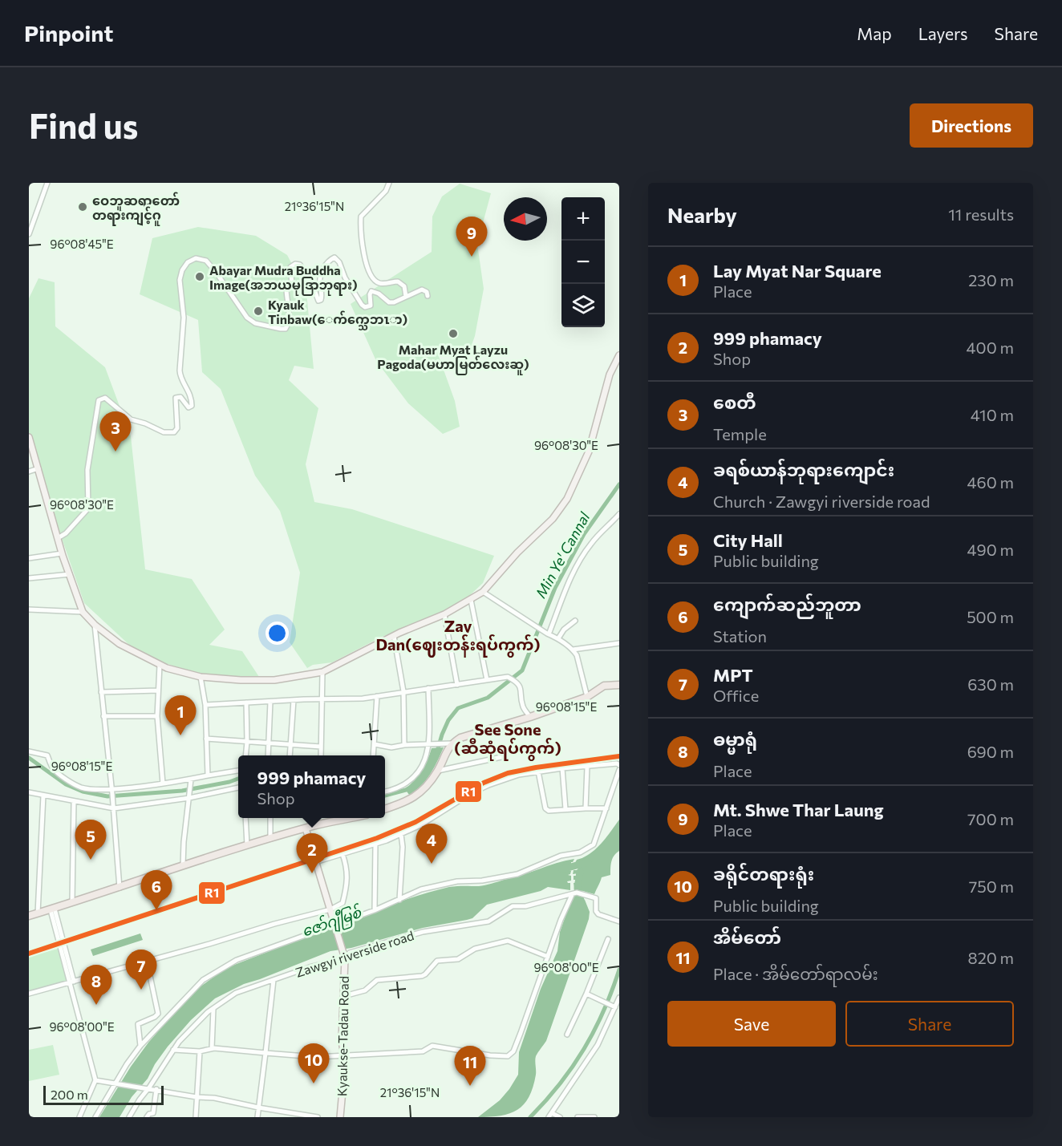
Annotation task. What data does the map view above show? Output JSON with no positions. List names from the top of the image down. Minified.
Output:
{"streets":{"main road":["Kyaukse-Tadau Road"],"street":["Zawgyi riverside road"]},"crossings":[["Zawgyi riverside road","Kyaukse-Tadau Road"]],"districts":["Zay Dan(ဈေးတန်းရပ်ကွက်)","See Sone (ဆီဆုံရပ်ကွက်)"],"water":["Min Ye' Cannal","ဇော်ဂျီမြစ်"],"places":["ဝေဘူဆရာတော် တရားကျင့်ဂူ","Abayar Mudra Buddha Image(အဘယမုဒြာဘုရား)","Kyauk Tinbaw(ေက်က္သေဘၤာ)","Mahar Myat Layzu Pagoda(မဟာမြတ်လေးဆူ)"],"lines":["transit line R1"],"scale_bar":"200 m","north":"left","page":{"header":"Pinpoint","nav":["Map","Layers","Share"],"buttons":["Directions",["Save","Share"]],"title":"Find us","heading":["Nearby","11 results"],"map_buttons":["+","−"],"pins":["9","3","1","5","4","2","6","7","8","10","11"],"list":[{"mark":"1","name":"Lay Myat Nar Square","note":"Place","value":"230 m"},{"mark":"2","name":"999 phamacy","note":"Shop","value":"400 m"},{"mark":"3","name":"စေတီ","note":"Temple","value":"410 m"},{"mark":"4","name":"ခရစ်ယာန်ဘုရားကျောင်း","note":"Church · Zawgyi riverside road","value":"460 m"},{"mark":"5","name":"City Hall","note":"Public building","value":"490 m"},{"mark":"6","name":"ကျောက်ဆည်ဘူတာ","note":"Station","value":"500 m"},{"mark":"7","name":"MPT","note":"Office","value":"630 m"},{"mark":"8","name":"ဓမ္မာရုံ","note":"Place","value":"690 m"},{"mark":"9","name":"Mt. Shwe Thar Laung","note":"Place","value":"700 m"},{"mark":"10","name":"ခရိုင်တရားရုံး","note":"Public building","value":"750 m"},{"mark":"11","name":"အိမ်တော်","note":"Place · အိမ်တော်ရာလမ်း","value":"820 m"}],"popup":["999 phamacy","Shop"],"scale":"200 m"},"coordinates":["21°36'15\"N","96°08'45\"E","96°08'30\"E","96°08'15\"E","96°08'00\"E"]}
